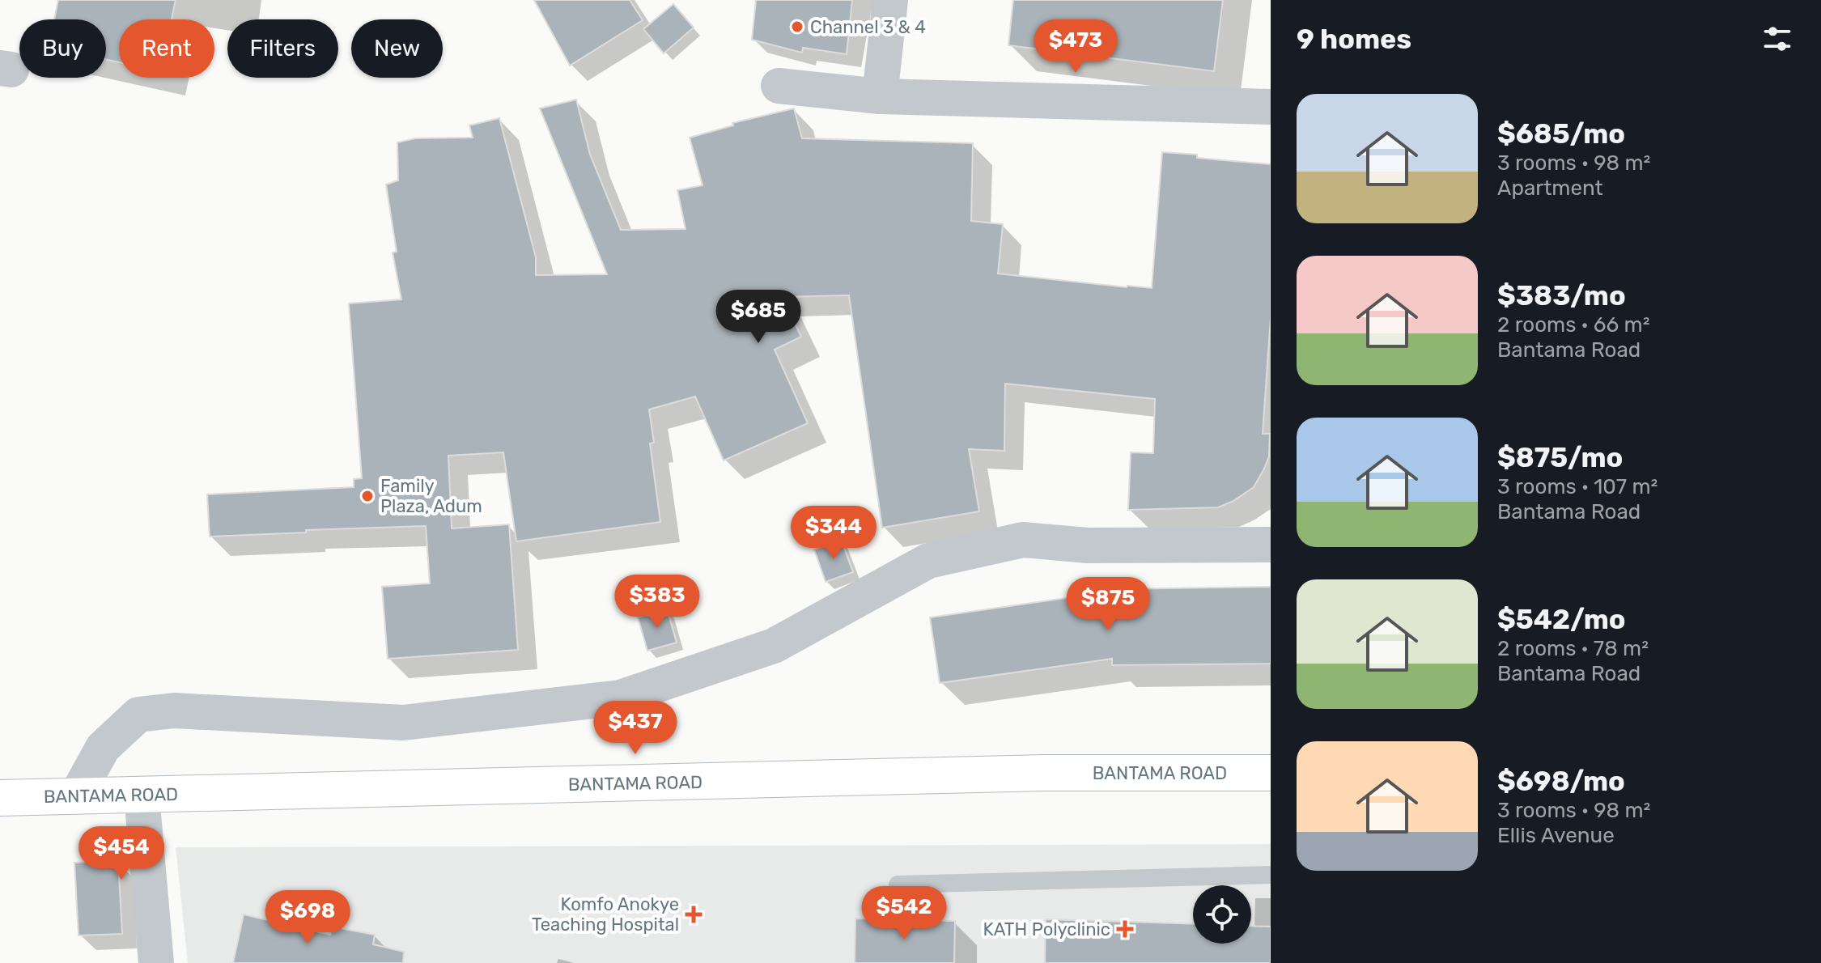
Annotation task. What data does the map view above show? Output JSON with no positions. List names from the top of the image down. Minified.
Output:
{"streets":{"main road":["BANTAMA ROAD"]},"places":{"other":["Channel 3 & 4","Family Plaza, Adum"],"health":["Komfo Anokye Teaching Hospital","KATH Polyclinic"]},"page":{"heading":"9 homes","price":["$473","$685","$344","$383","$875","$437","$454","$542","$698"],"chip":["Buy","Rent","Filters","New"],"list":[{"name":"$685/mo","note":"3 rooms · 98 m² · Apartment"},{"name":"$383/mo","note":"2 rooms · 66 m² · Bantama Road"},{"name":"$875/mo","note":"3 rooms · 107 m² · Bantama Road"},{"name":"$542/mo","note":"2 rooms · 78 m² · Bantama Road"},{"name":"$698/mo","note":"3 rooms · 98 m² · Ellis Avenue"}]}}
